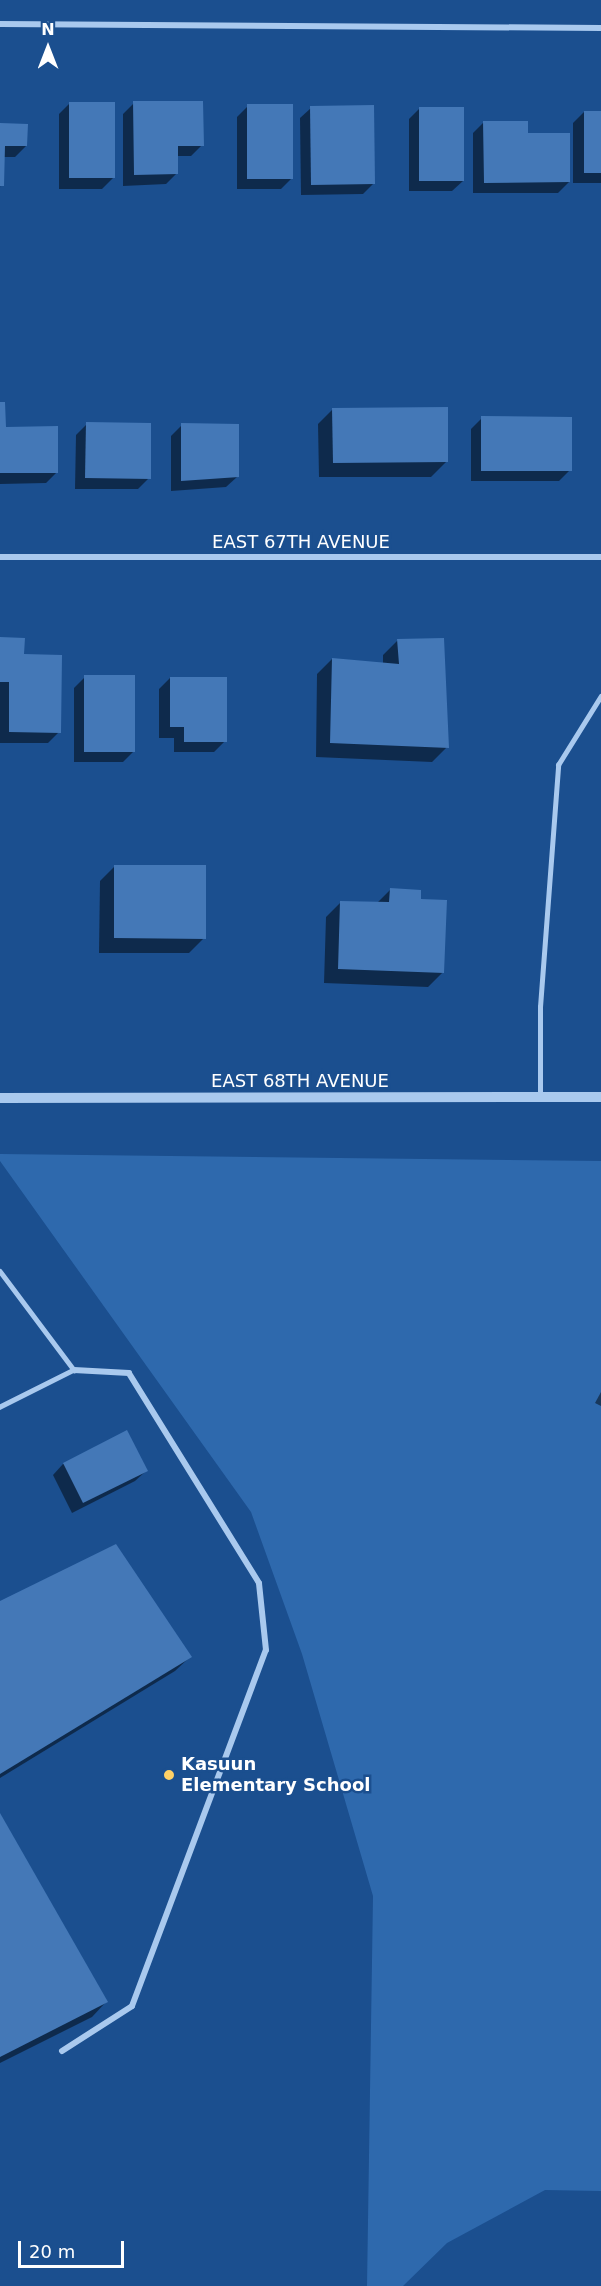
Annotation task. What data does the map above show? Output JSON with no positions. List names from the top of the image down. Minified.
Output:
{"streets":{"street":["EAST 67TH AVENUE","EAST 68TH AVENUE"]},"places":["Kasuun Elementary School"],"scale_bar":"20 m","north":"top"}
